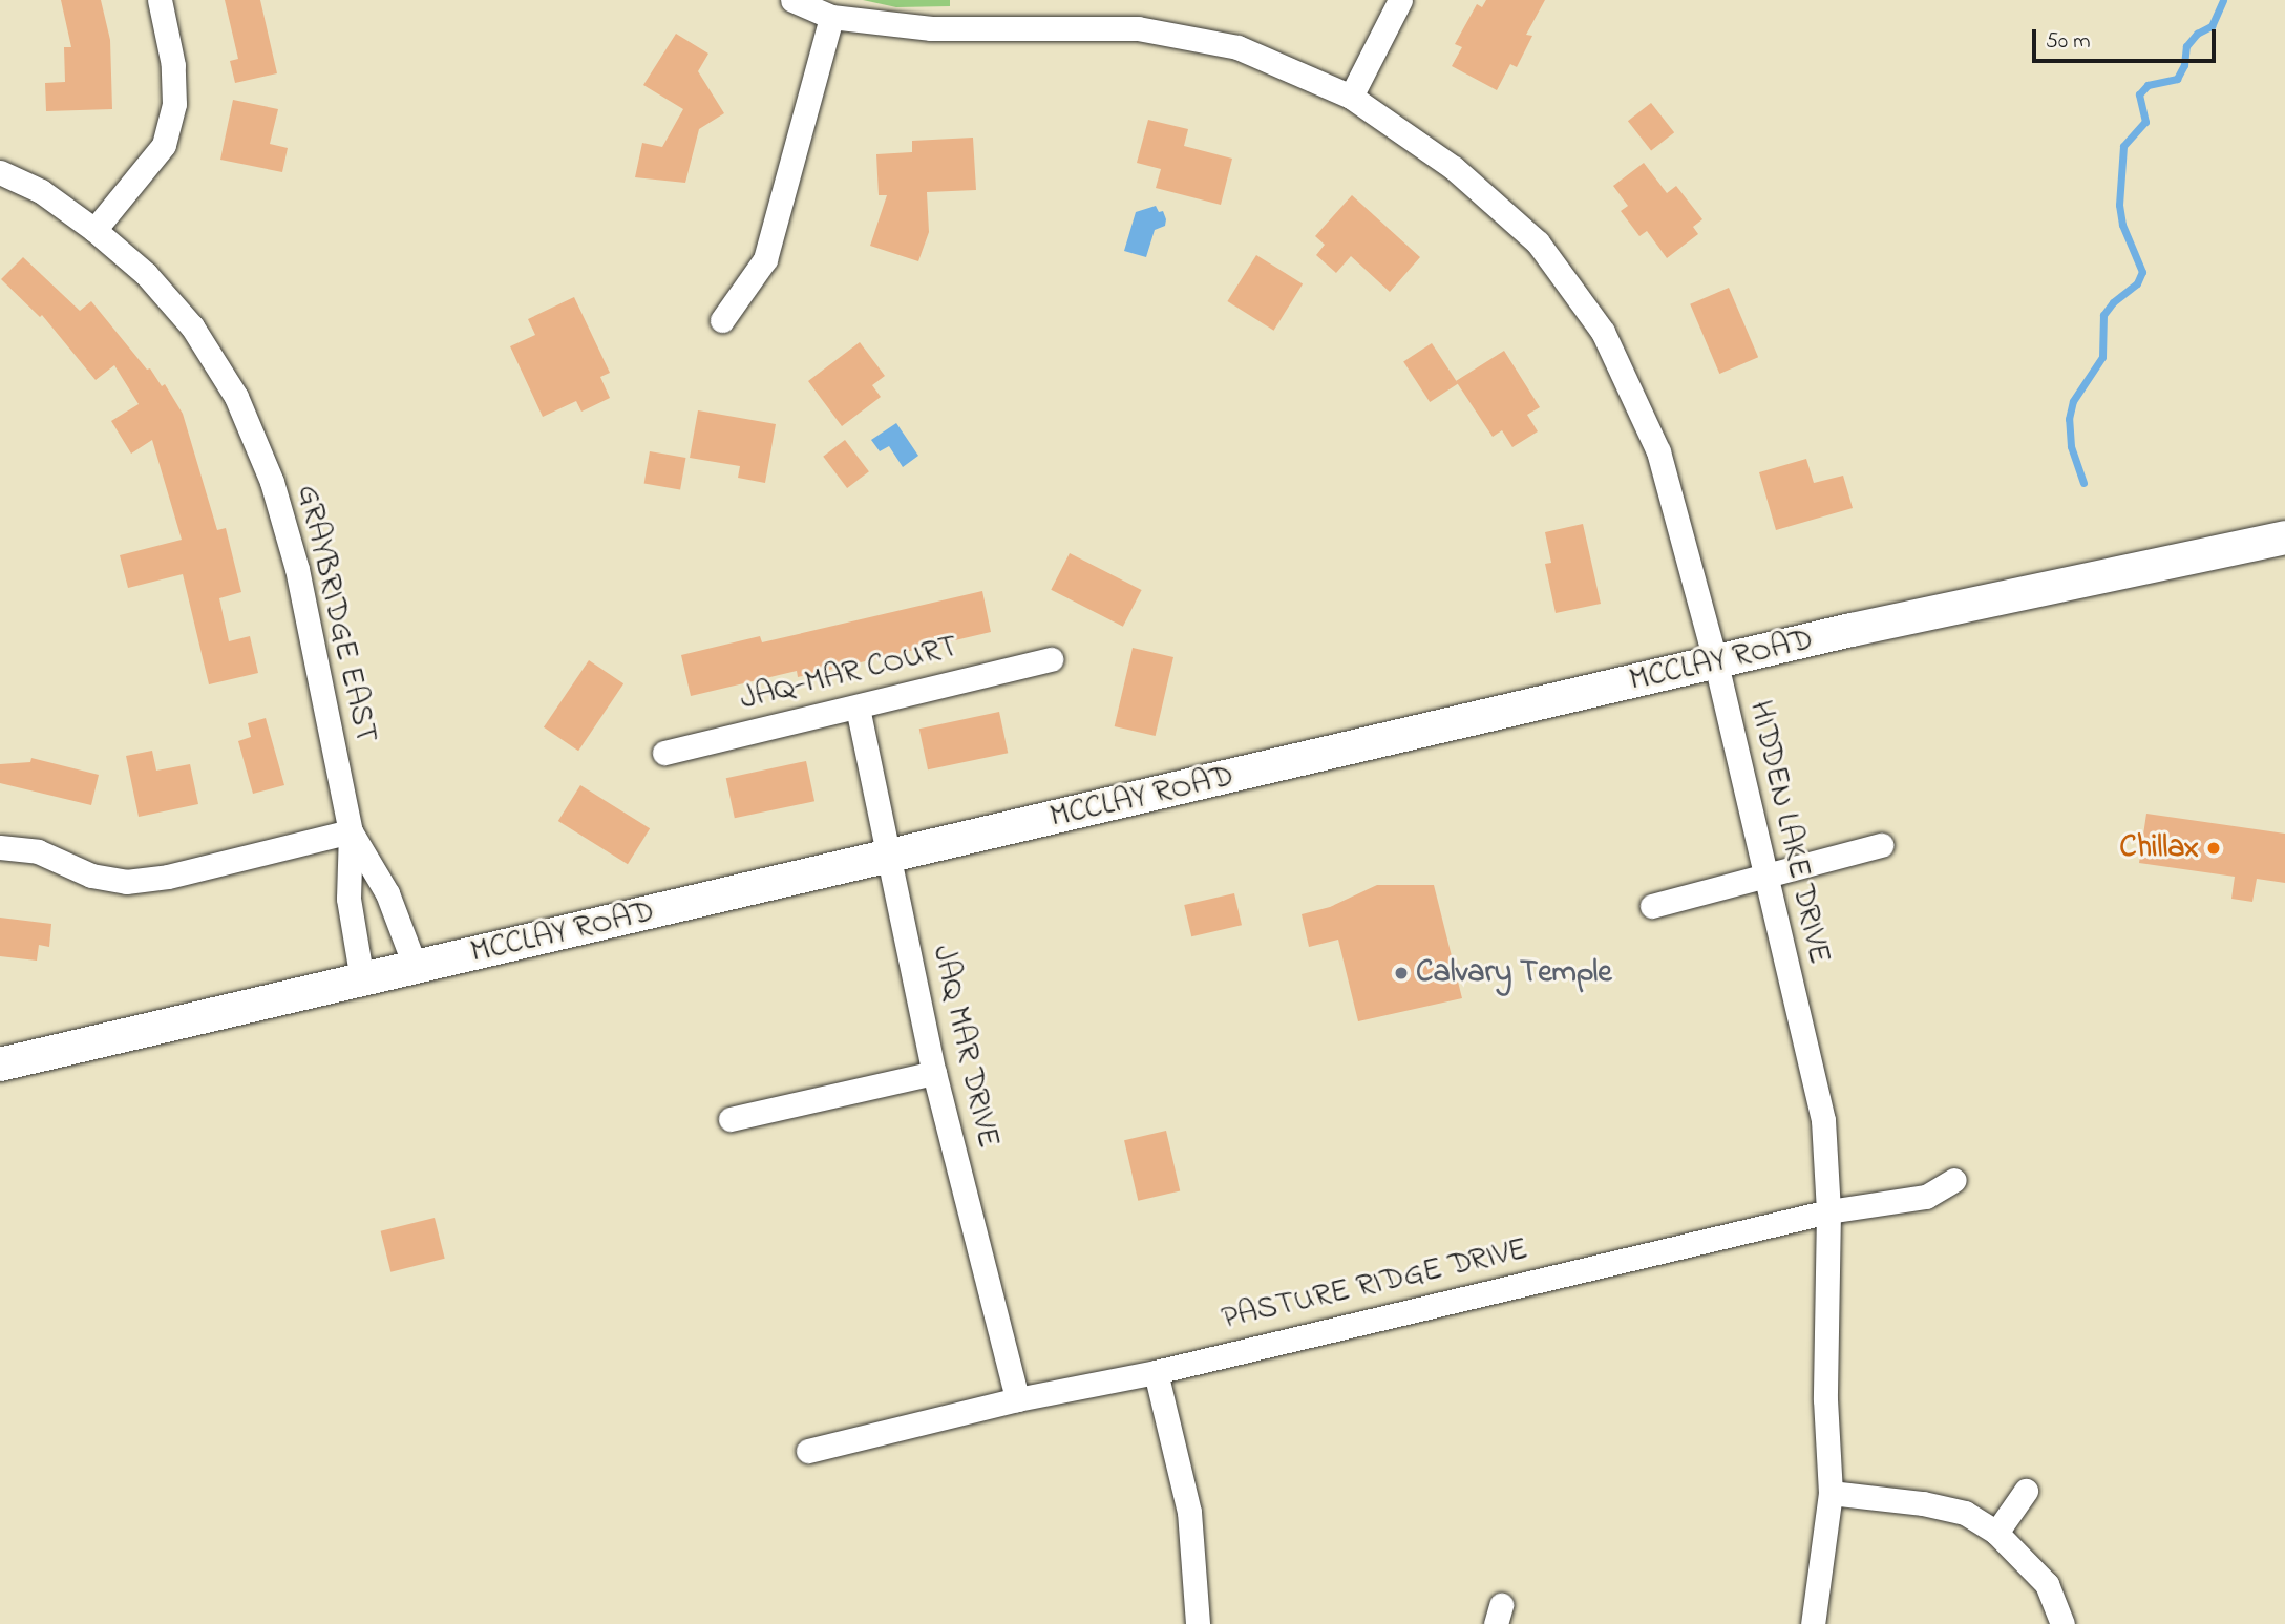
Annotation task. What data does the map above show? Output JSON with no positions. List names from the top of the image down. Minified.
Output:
{"streets":{"main road":["MCCLAY ROAD"],"street":["GRAYBRIDGE EAST","JAQ-MAR COURT","HIDDEN LAKE DRIVE","JAQ MAR DRIVE","PASTURE RIDGE DRIVE"]},"crossings":[["GRAYBRIDGE EAST","MCCLAY ROAD"],["MCCLAY ROAD","HIDDEN LAKE DRIVE"],["MCCLAY ROAD","JAQ MAR DRIVE"],["JAQ-MAR COURT","JAQ MAR DRIVE"],["HIDDEN LAKE DRIVE","PASTURE RIDGE DRIVE"],["JAQ MAR DRIVE","PASTURE RIDGE DRIVE"]],"places":["Chillax","Calvary Temple"],"scale_bar":"50 m"}
